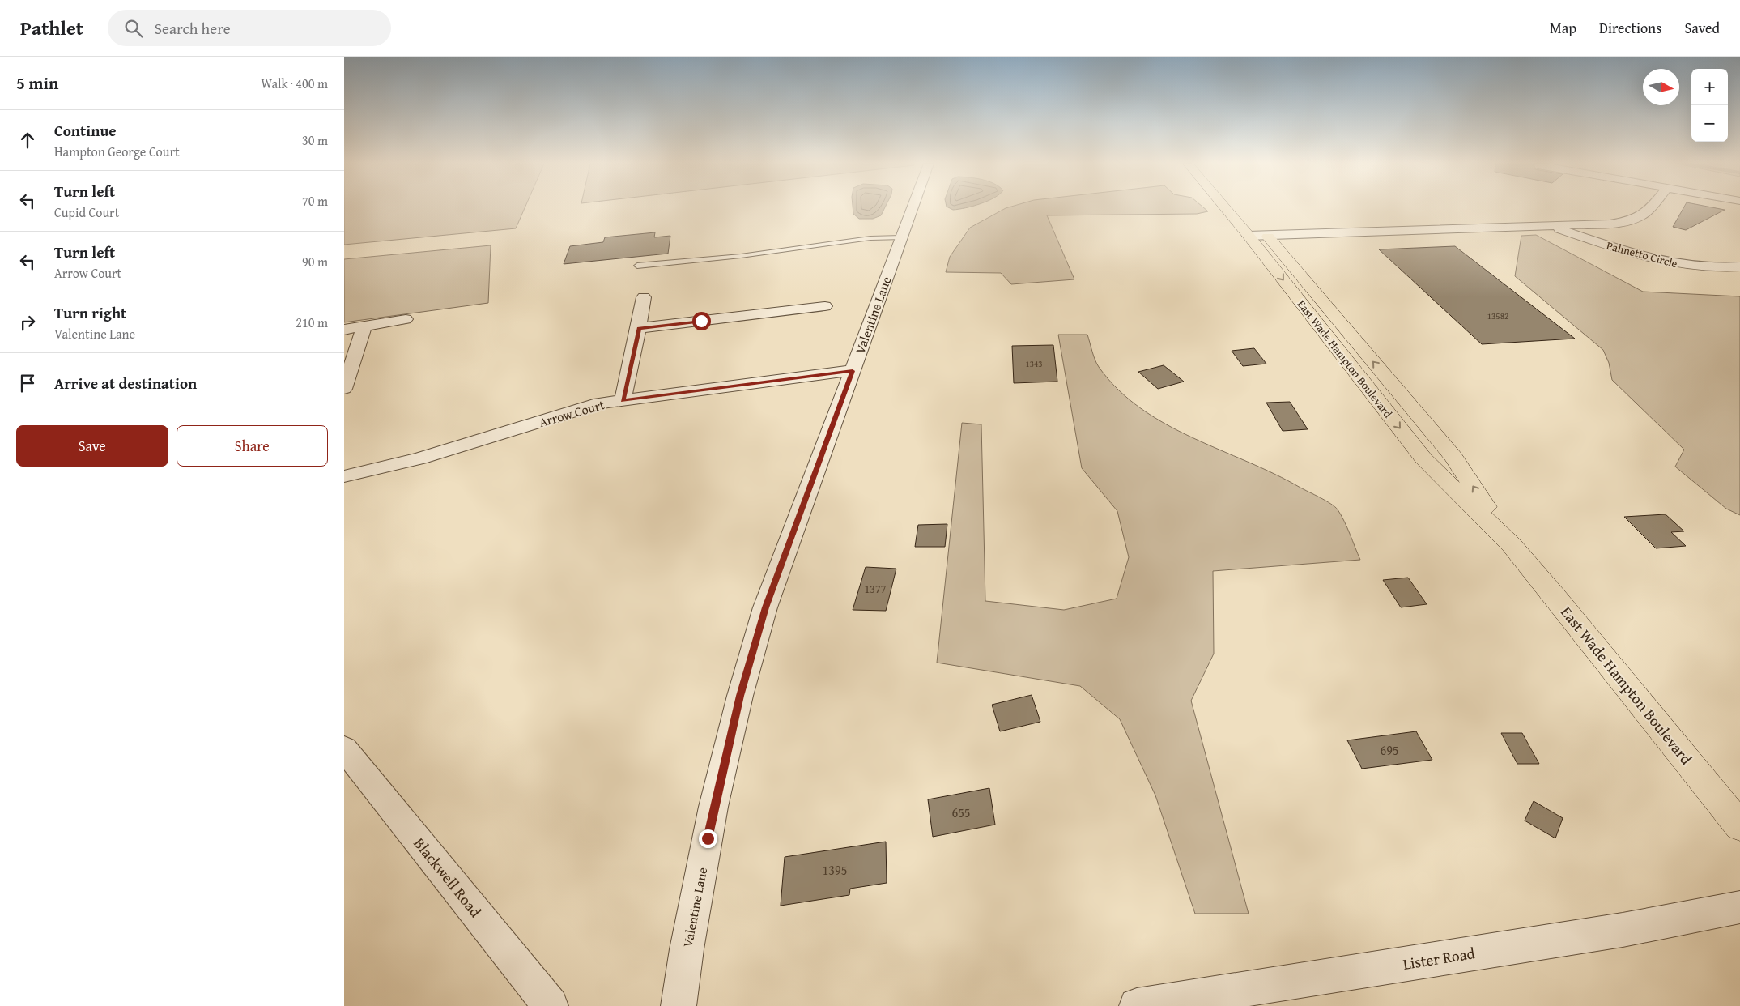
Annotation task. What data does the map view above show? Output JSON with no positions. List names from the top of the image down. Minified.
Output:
{"streets":{"main road":["East Wade Hampton Boulevard"],"street":["Palmetto Circle","Valentine Lane","Arrow Court","Blackwell Road","Lister Road"]},"crossings":[["Palmetto Circle","East Wade Hampton Boulevard"],["Valentine Lane","Arrow Court"]],"house_numbers":["13582","1343","1377","695","655","1395"],"north":"right","page":{"header":"Pathlet","search":"Search here","nav":["Map","Directions","Saved"],"heading":["5 min","Walk · 400 m"],"map_buttons":["+","−"],"list":[["Continue","Hampton George Court","30 m"],["Turn left","Cupid Court","70 m"],["Turn left","Arrow Court","90 m"],["Turn right","Valentine Lane","210 m"],"Arrive at destination"],"buttons":["Save","Share"]}}
